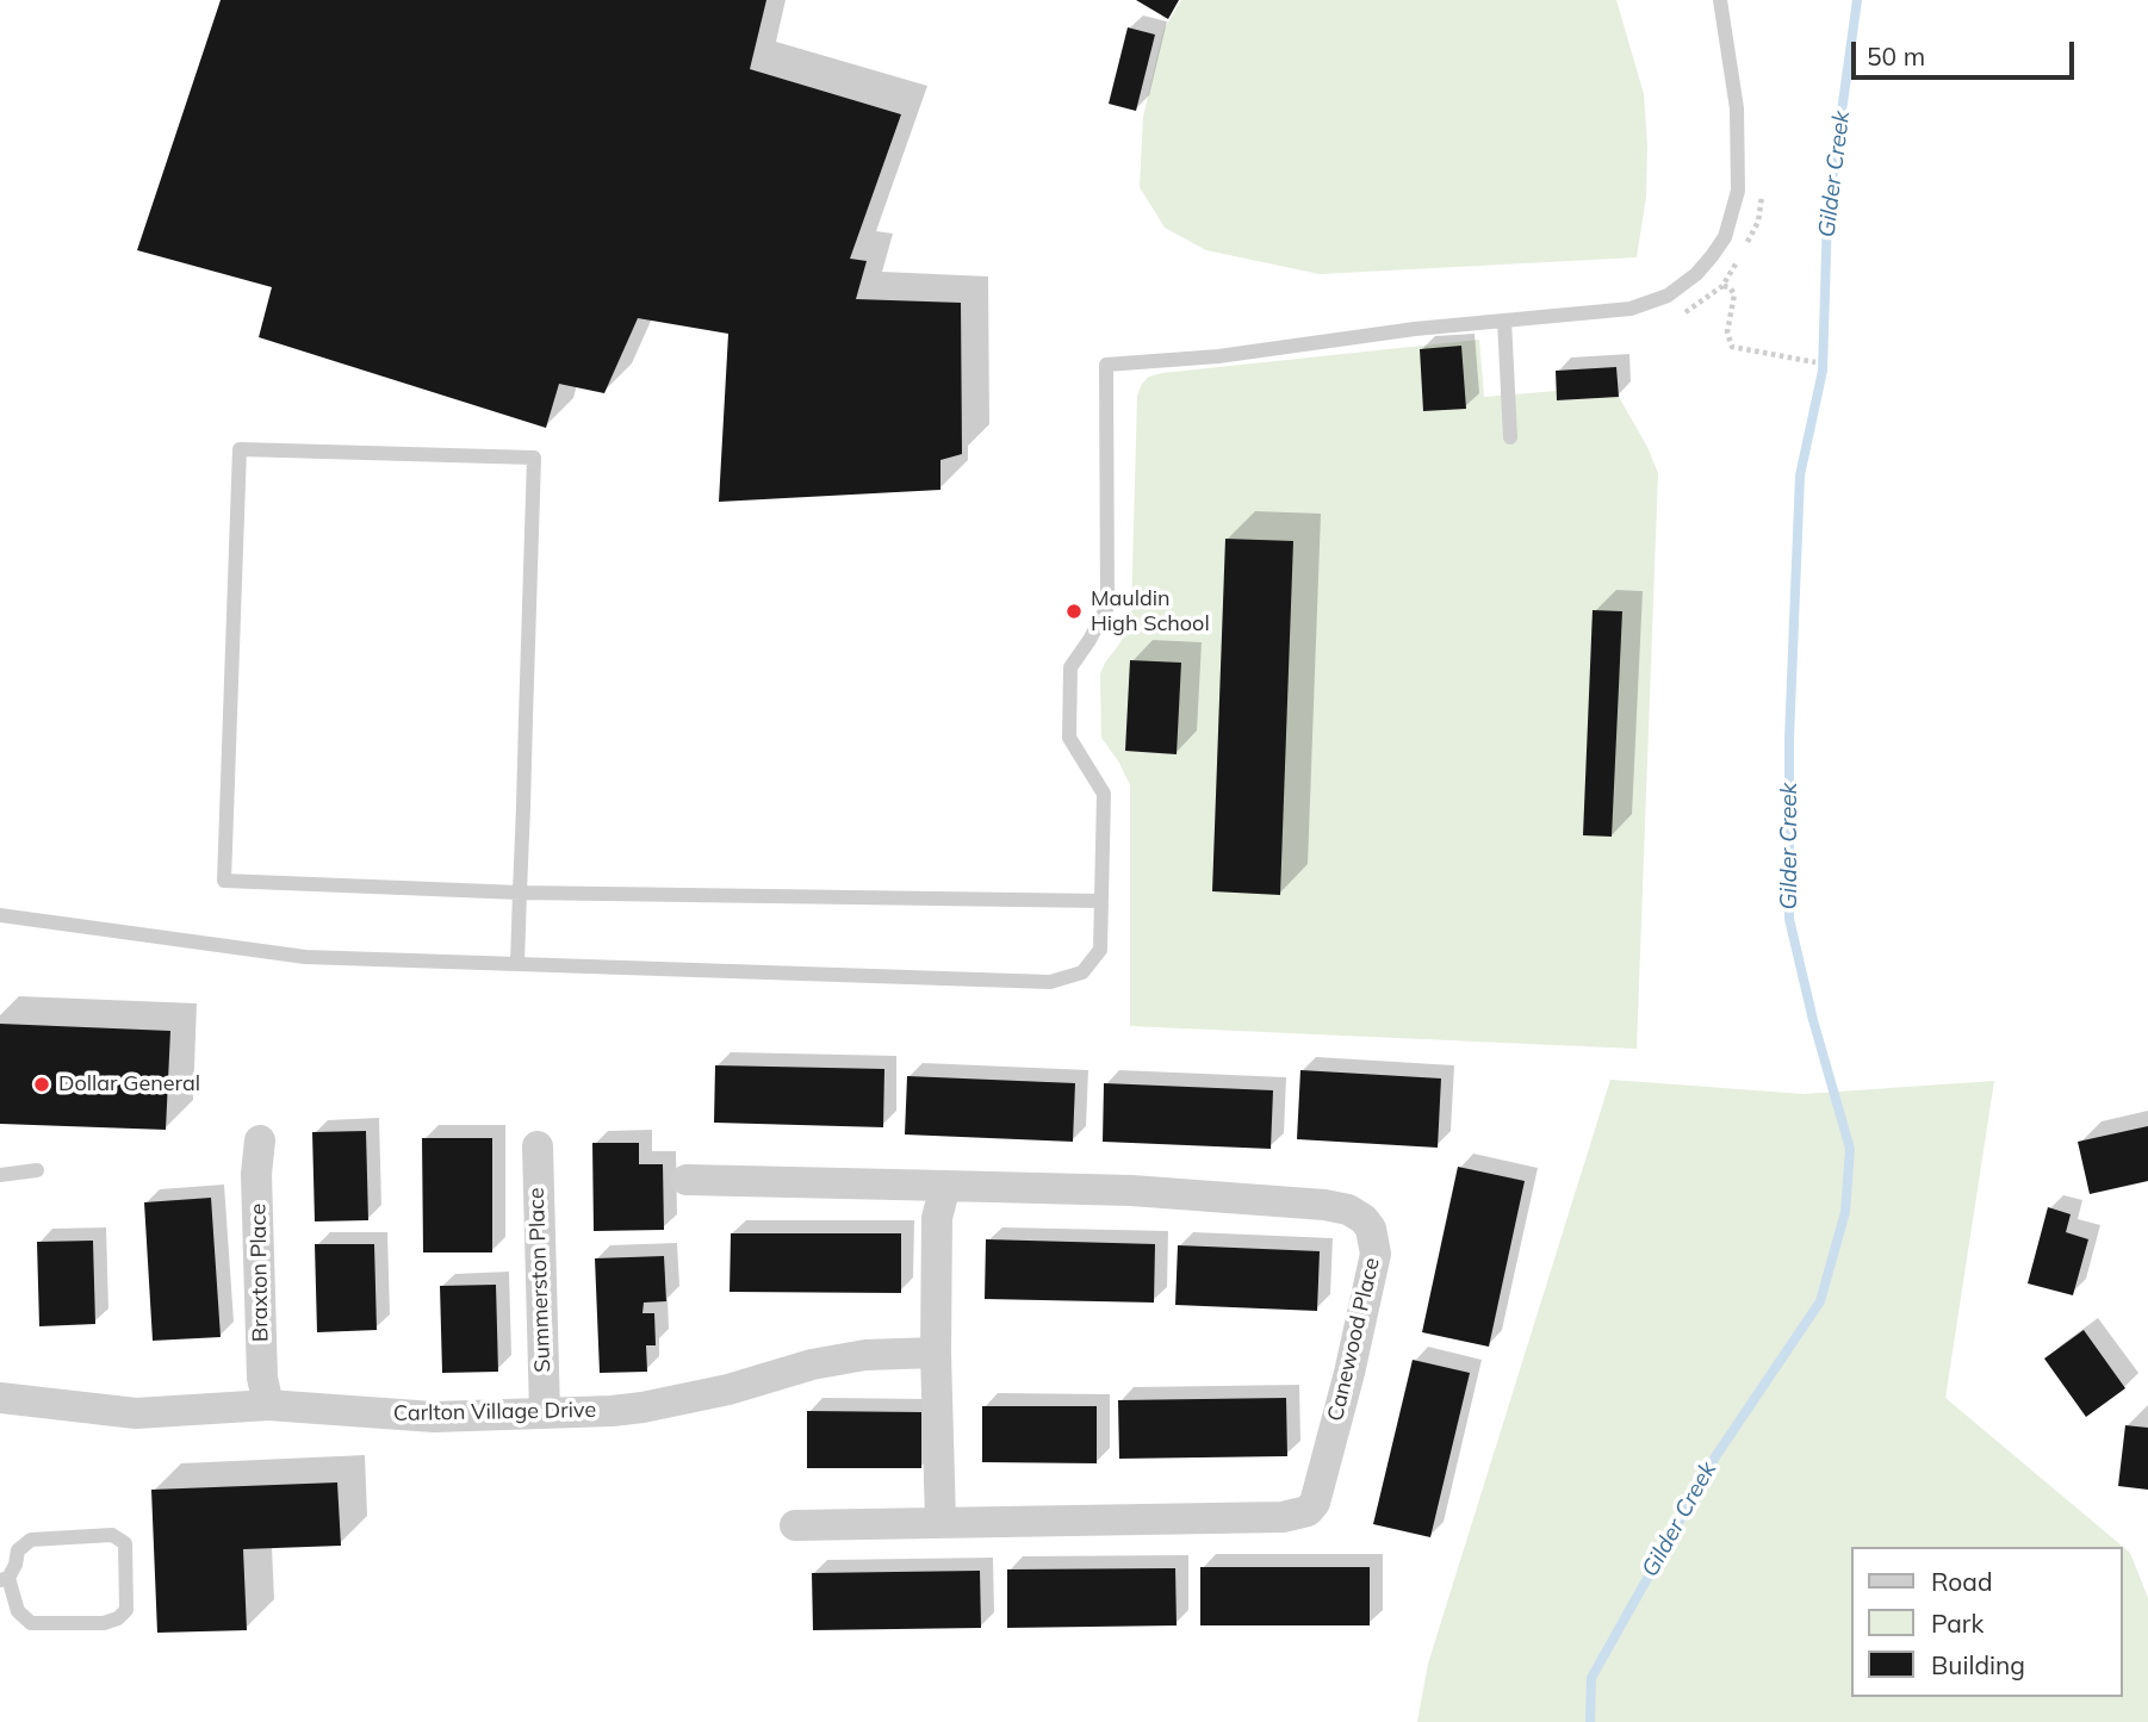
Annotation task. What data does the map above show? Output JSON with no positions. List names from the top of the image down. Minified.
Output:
{"streets":{"street":["Braxton Place","Summerston Place","Canewood Place","Carlton Village Drive"]},"crossings":[["Braxton Place","Carlton Village Drive"],["Summerston Place","Carlton Village Drive"]],"water":["Gilder Creek"],"places":["Mauldin High School","Dollar General"],"legend":["Road","Park","Building"],"scale_bar":"50 m"}
